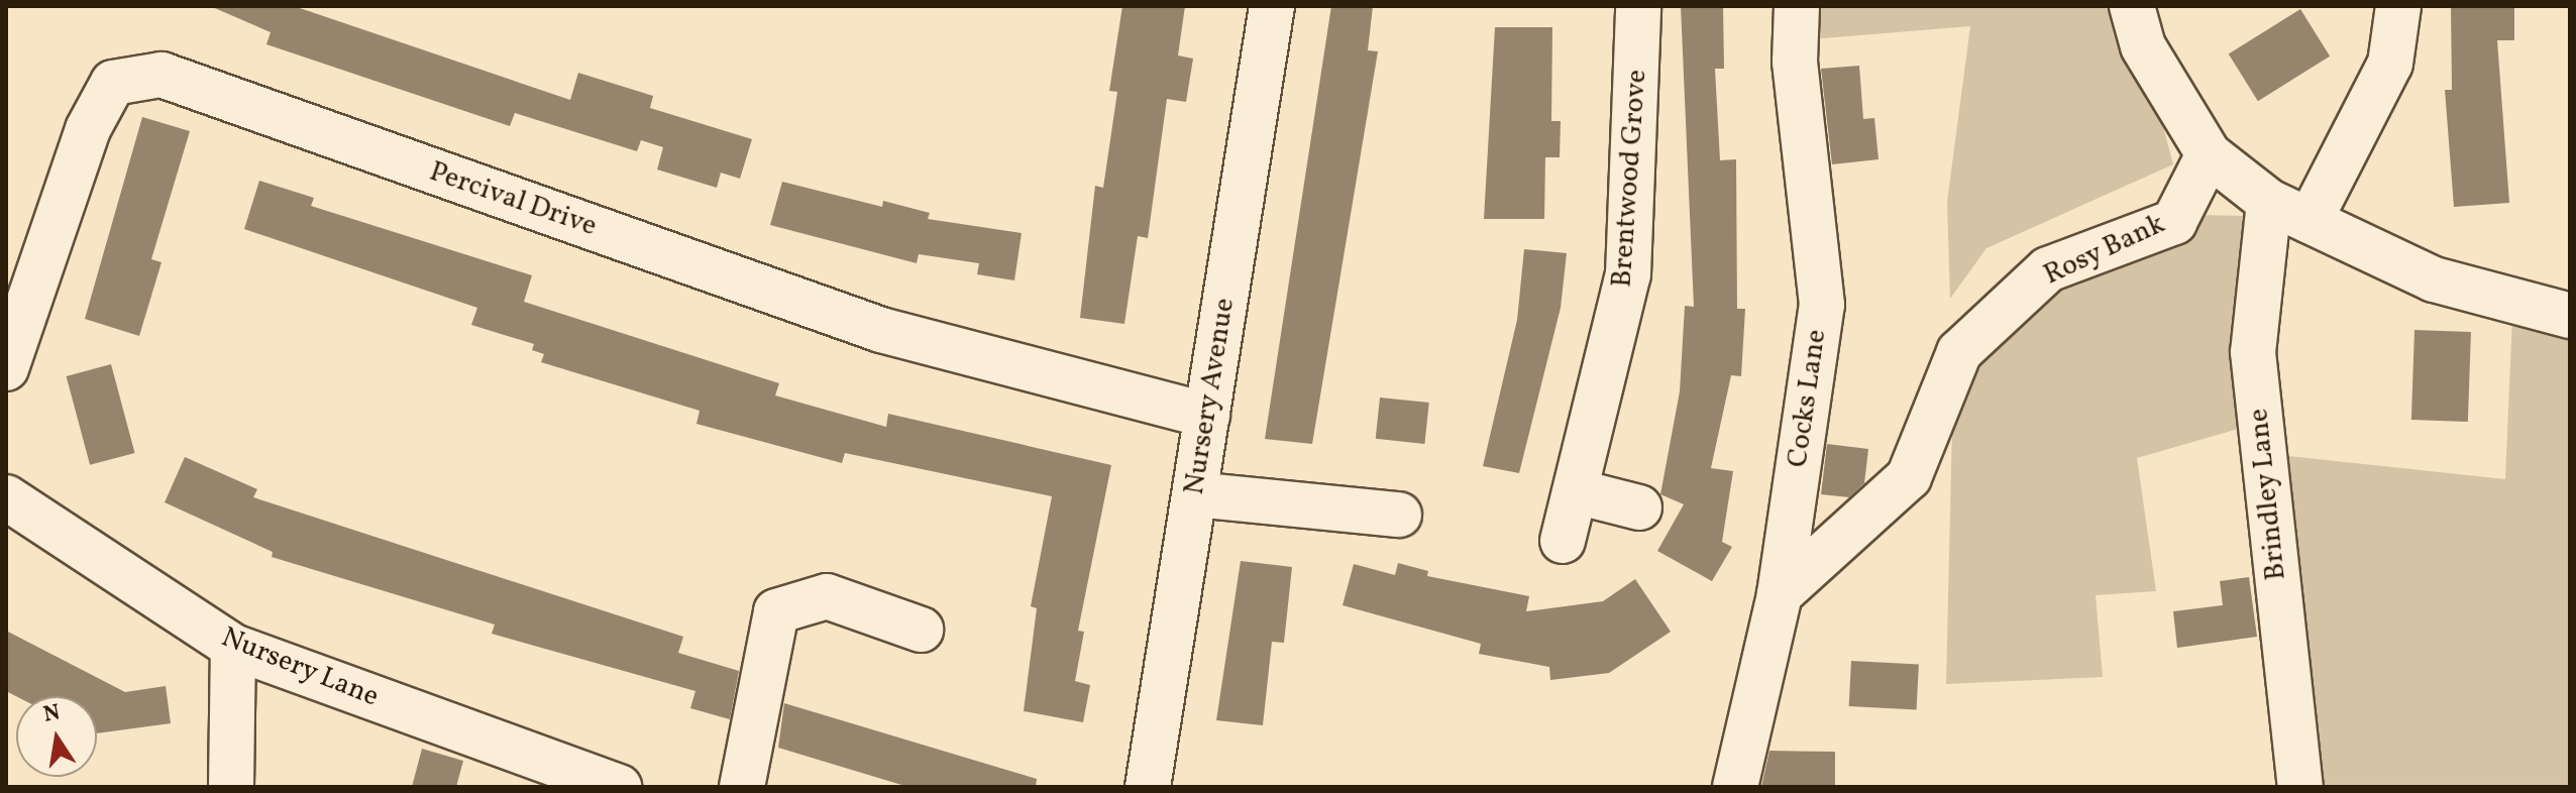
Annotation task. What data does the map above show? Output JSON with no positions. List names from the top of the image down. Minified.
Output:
{"streets":{"street":["Brentwood Grove","Percival Drive","Rosy Bank","Nursery Avenue","Cocks Lane","Brindley Lane","Nursery Lane"]},"crossings":[["Percival Drive","Nursery Avenue"],["Rosy Bank","Cocks Lane"]],"north":"top"}
